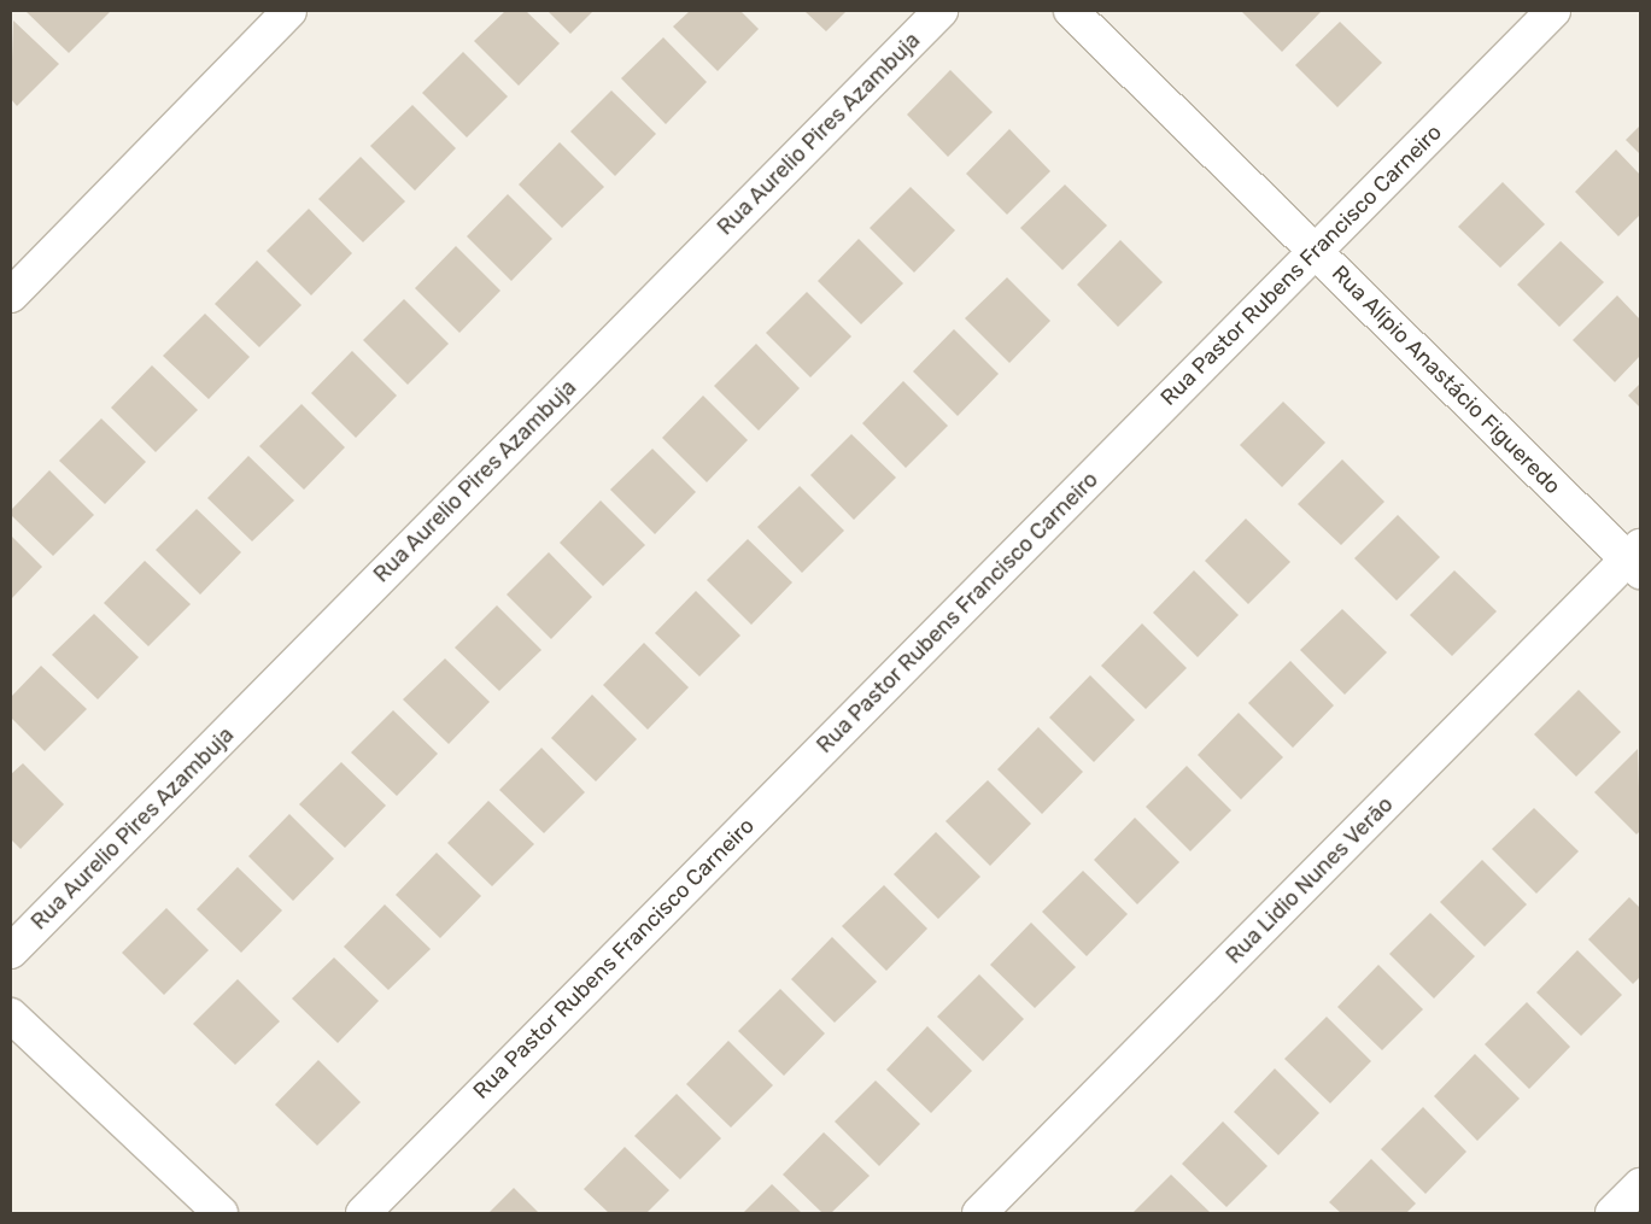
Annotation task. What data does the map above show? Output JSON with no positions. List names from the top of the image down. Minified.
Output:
{"streets":{"street":["Rua Aurelio Pires Azambuja","Rua Pastor Rubens Francisco Carneiro","Rua Alípio Anastácio Figueredo","Rua Lidio Nunes Verão"]},"crossings":[["Rua Pastor Rubens Francisco Carneiro","Rua Alípio Anastácio Figueredo"],["Rua Alípio Anastácio Figueredo","Rua Lidio Nunes Verão"]]}
